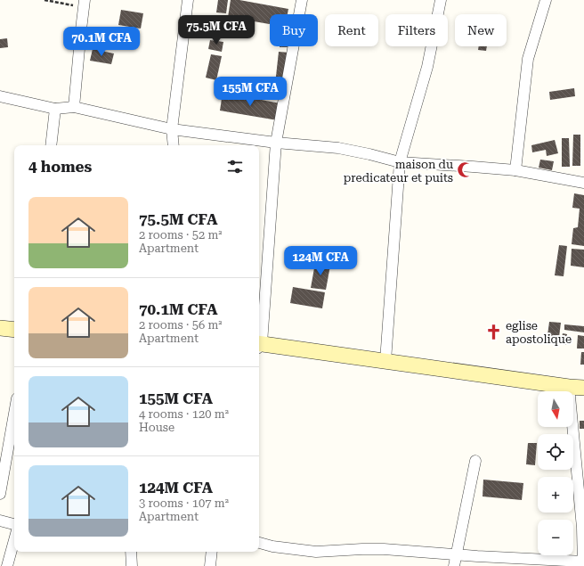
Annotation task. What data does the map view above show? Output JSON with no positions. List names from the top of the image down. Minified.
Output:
{"places":{"mosque":["maison du predicateur et puits"],"church":["eglise apostolique"]},"north":"bottom","page":{"chip":["Buy","Rent","Filters","New"],"price":["75.5M CFA","70.1M CFA","155M CFA","124M CFA"],"heading":"4 homes","list":[{"name":"75.5M CFA","note":"2 rooms · 52 m² · Apartment"},{"name":"70.1M CFA","note":"2 rooms · 56 m² · Apartment"},{"name":"155M CFA","note":"4 rooms · 120 m² · House"},{"name":"124M CFA","note":"3 rooms · 107 m² · Apartment"}],"map_buttons":["+","−"]}}
